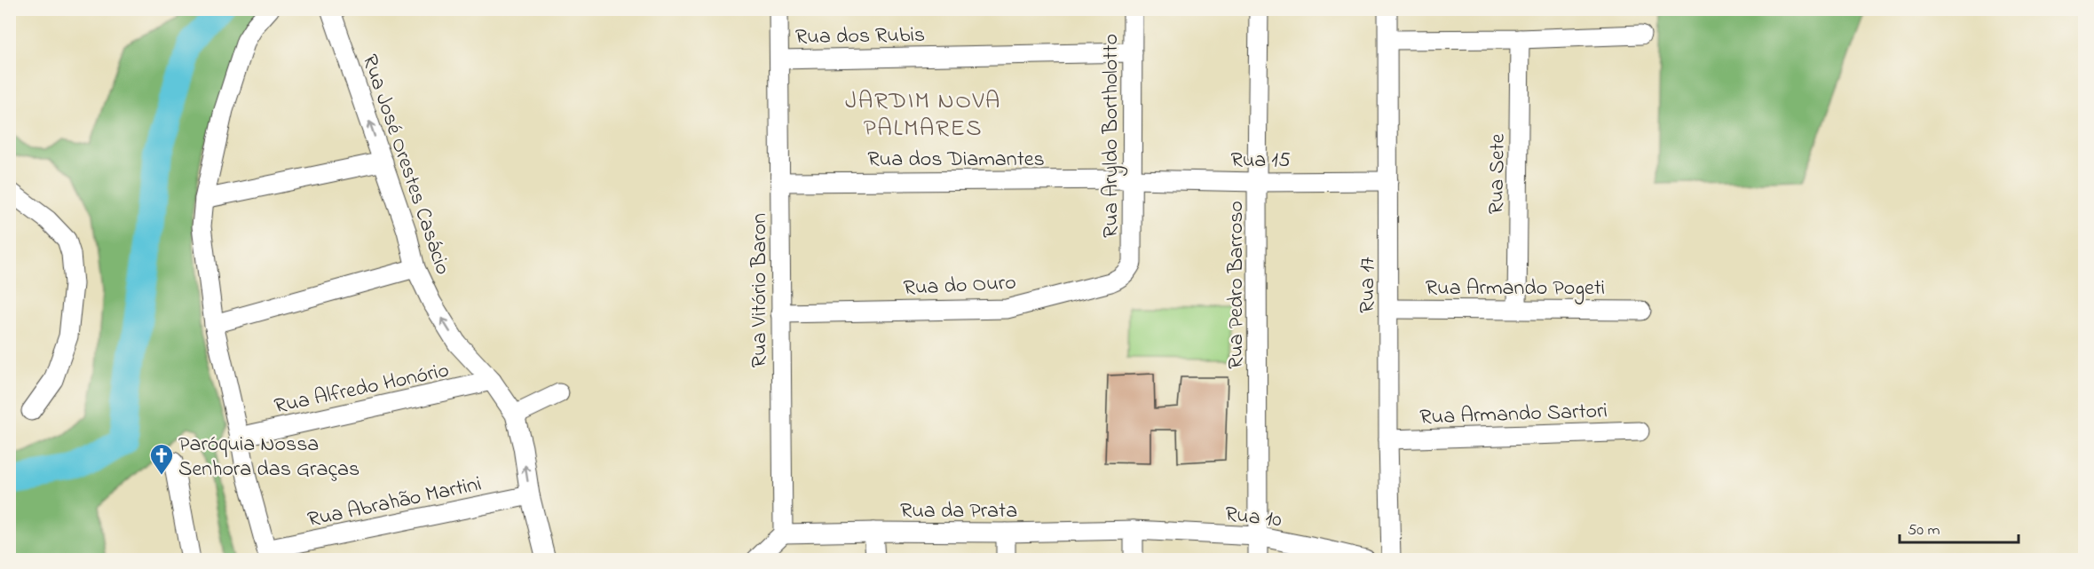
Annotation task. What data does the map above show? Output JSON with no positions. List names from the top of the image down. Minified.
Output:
{"streets":{"street":["Rua dos Rubis","Rua Aryldo Bortholotto","Rua dos Diamantes","Rua 15","Rua José Orestes Casácio","Rua Sete","Rua do Ouro","Rua Pedro Barroso","Rua 17","Rua Armando Pogeti","Rua Vitório Baron","Rua Alfredo Honório","Rua Armando Sartori","Rua Abrahão Martini","Rua da Prata","Rua 10"]},"crossings":[["Rua dos Rubis","Rua Aryldo Bortholotto"],["Rua dos Rubis","Rua Vitório Baron"],["Rua Aryldo Bortholotto","Rua dos Diamantes"],["Rua Aryldo Bortholotto","Rua 15"],["Rua Aryldo Bortholotto","Rua do Ouro"],["Rua dos Diamantes","Rua 15"],["Rua dos Diamantes","Rua Vitório Baron"],["Rua 15","Rua Pedro Barroso"],["Rua 15","Rua 17"],["Rua José Orestes Casácio","Rua Alfredo Honório"],["Rua José Orestes Casácio","Rua Abrahão Martini"],["Rua Sete","Rua Armando Pogeti"],["Rua do Ouro","Rua Vitório Baron"],["Rua Pedro Barroso","Rua 10"],["Rua 17","Rua Armando Pogeti"],["Rua 17","Rua Armando Sartori"],["Rua Vitório Baron","Rua da Prata"],["Rua da Prata","Rua 10"]],"one_way":["Rua José Orestes Casácio"],"districts":["JARDIM NOVA PALMARES"],"places":{"church":["Paróquia Nossa Senhora das Graças"]},"scale_bar":"50 m"}
